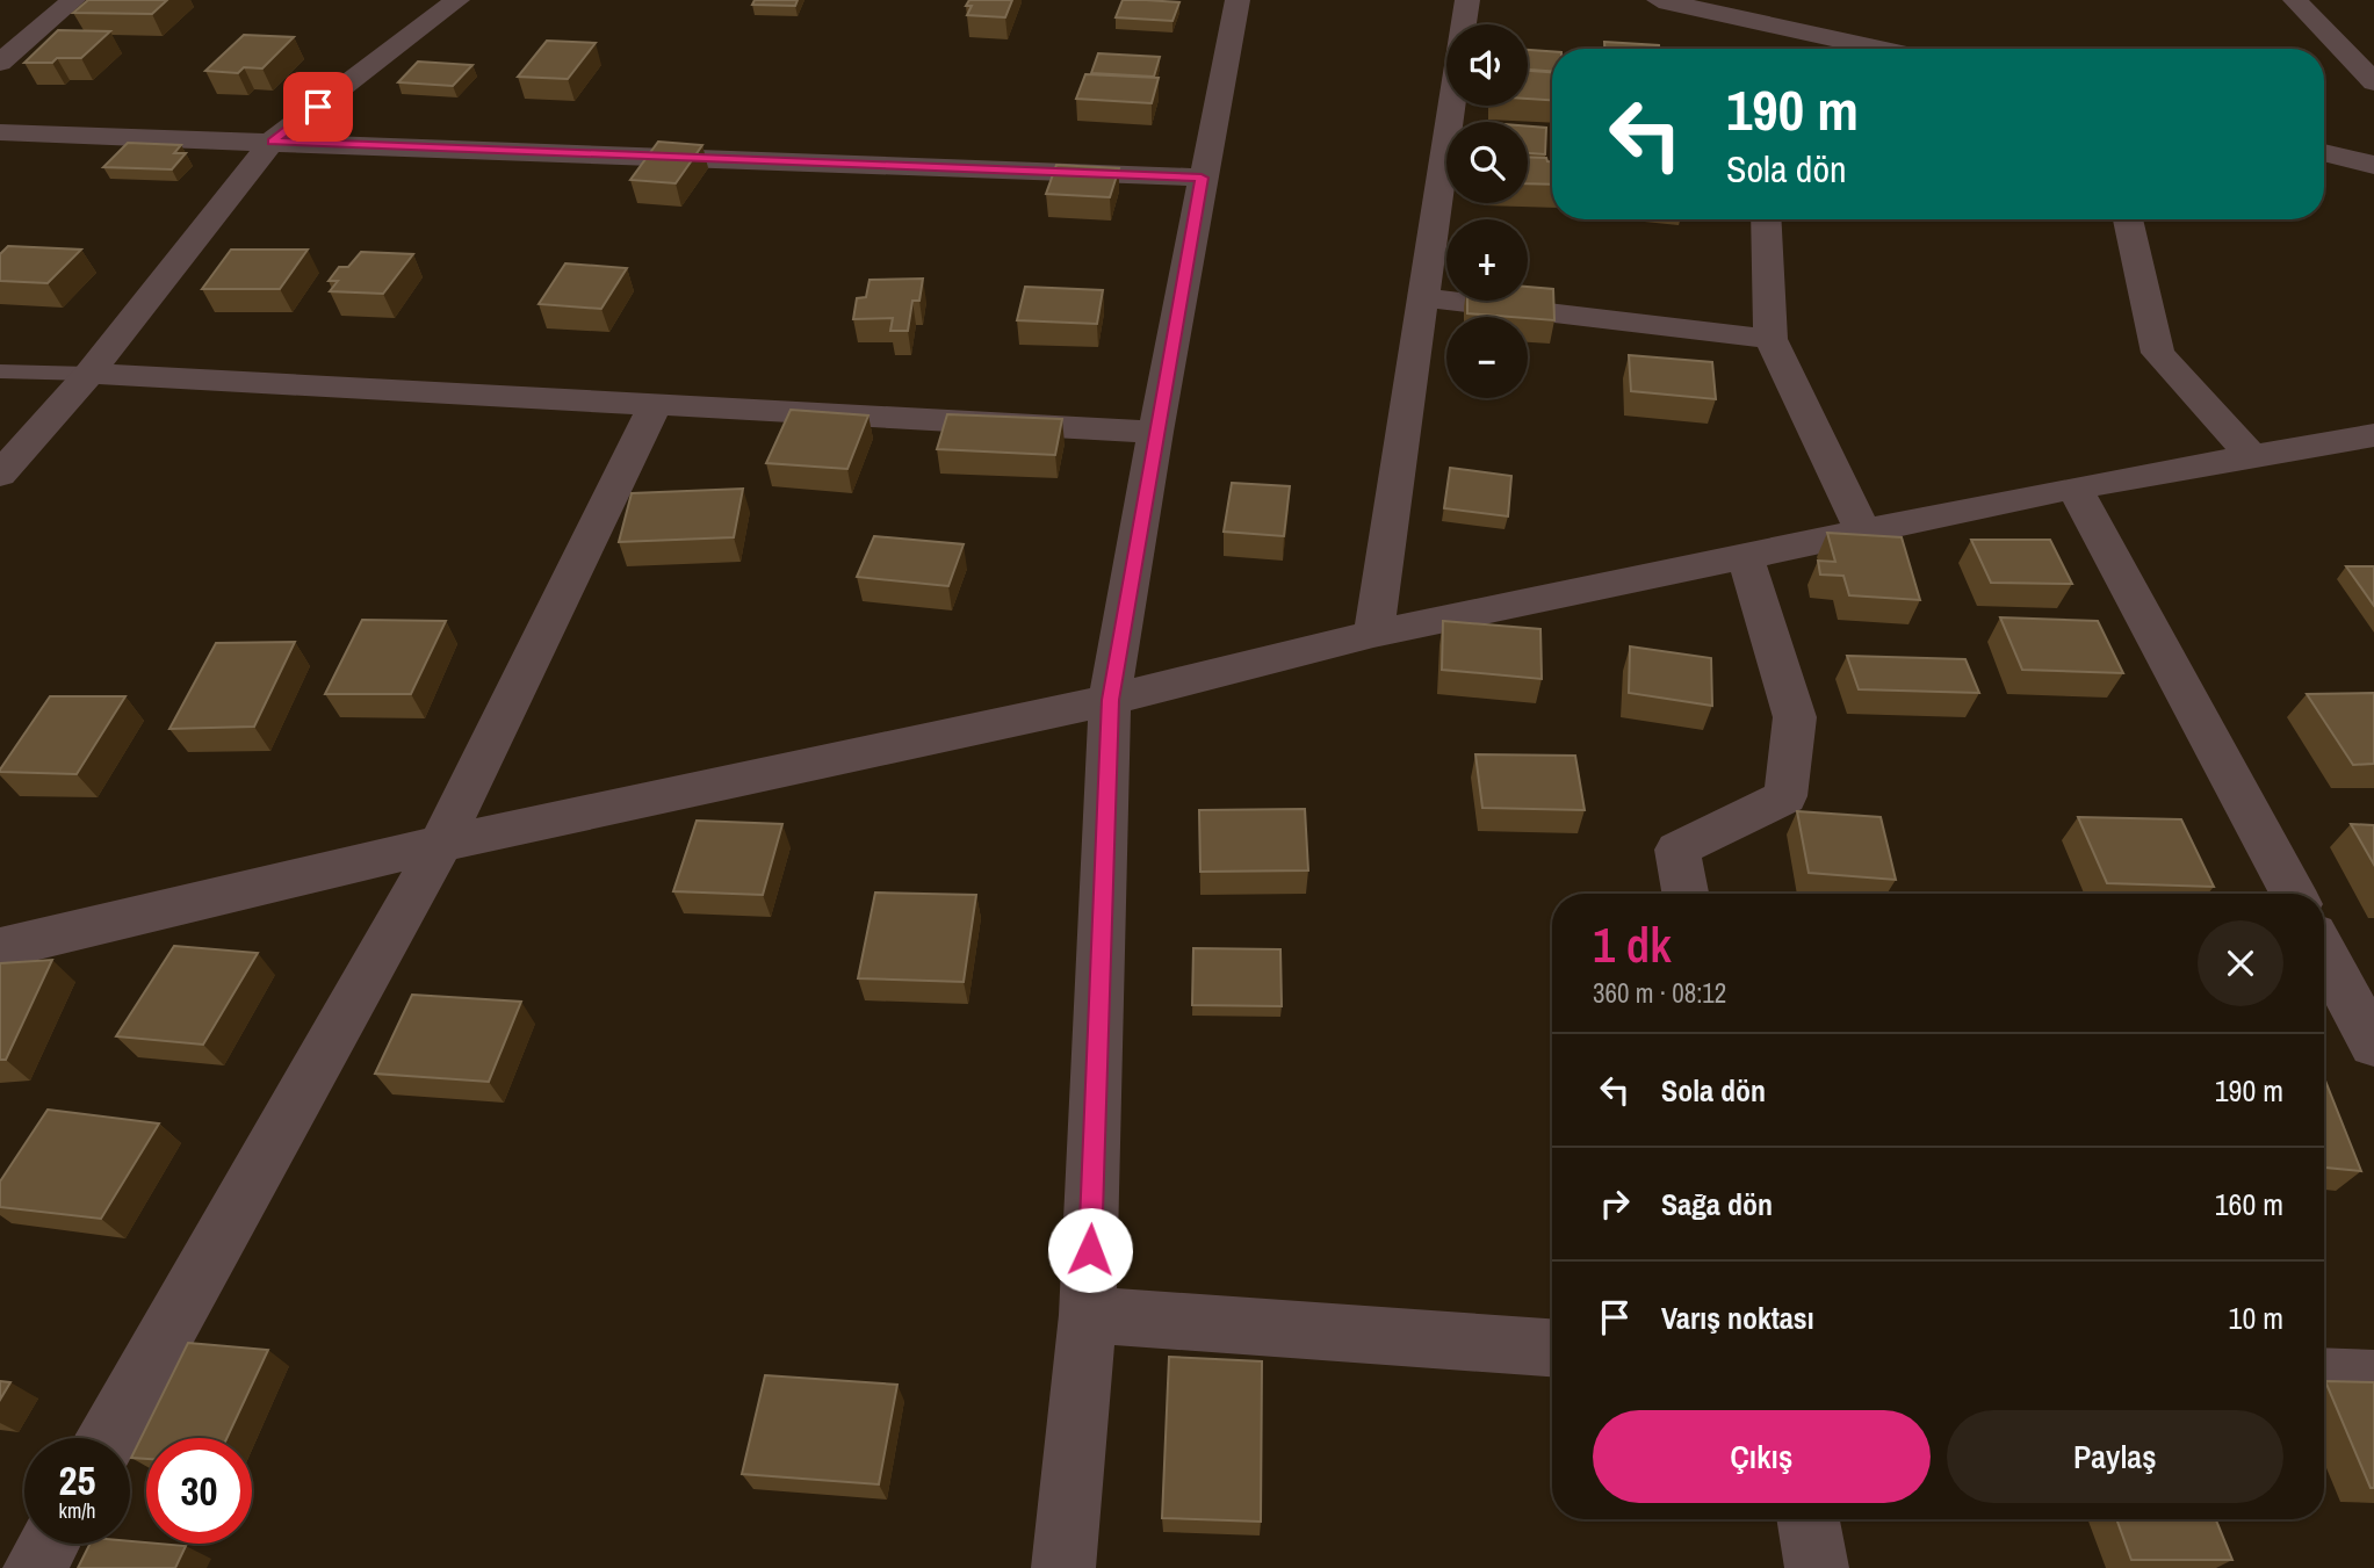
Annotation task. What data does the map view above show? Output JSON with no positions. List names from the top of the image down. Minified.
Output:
{"page":{"map_buttons":["+","−"],"turn":["190 m","Sola dön"],"heading":["1 dk","360 m · 08:12"],"list":[{"name":"Sola dön","value":"190 m"},{"name":"Sağa dön","value":"160 m"},{"name":"Varış noktası","value":"10 m"}],"buttons":["Çıkış","Paylaş"],"speed":"25 km/h","limit":"30"}}
